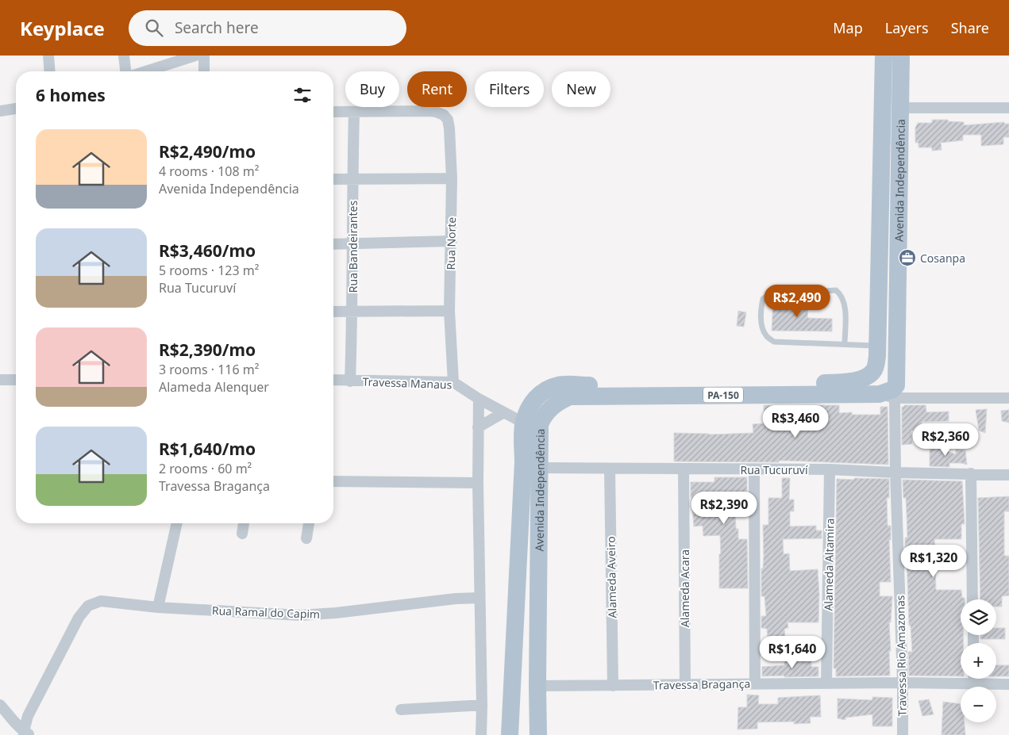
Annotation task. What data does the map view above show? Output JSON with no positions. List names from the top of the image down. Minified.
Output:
{"streets":{"main road":["Avenida Independência","PA-150"],"street":["Rua Norte","Rua Bandeirantes","Travessa Manaus","Rua Tucuruví","Alameda Altamira","Alameda Aveiro","Alameda Acara","Rua Ramal do Capim","Travessa Rio Amazonas","Travessa Bragança"]},"crossings":[["Avenida Independência","Travessa Manaus"],["Avenida Independência","Rua Tucuruví"],["Avenida Independência","Travessa Rio Amazonas"],["Avenida Independência","Travessa Bragança"],["Rua Norte","Rua Bandeirantes"],["Rua Norte","Travessa Manaus"],["Rua Bandeirantes","Travessa Manaus"],["Rua Tucuruví","Alameda Altamira"],["Rua Tucuruví","Alameda Aveiro"],["Rua Tucuruví","Alameda Acara"],["Rua Tucuruví","Travessa Rio Amazonas"],["Alameda Altamira","Travessa Bragança"],["Alameda Aveiro","Travessa Bragança"],["Alameda Acara","Travessa Bragança"],["Travessa Rio Amazonas","Travessa Bragança"]],"places":{"office":["Cosanpa"]},"page":{"header":"Keyplace","search":"Search here","nav":["Map","Layers","Share"],"chip":["Buy","Rent","Filters","New"],"heading":"6 homes","list":[{"name":"R$2,490/mo","note":"4 rooms · 108 m² · Avenida Independência"},{"name":"R$3,460/mo","note":"5 rooms · 123 m² · Rua Tucuruví"},{"name":"R$2,390/mo","note":"3 rooms · 116 m² · Alameda Alenquer"},{"name":"R$1,640/mo","note":"2 rooms · 60 m² · Travessa Bragança"}],"price":["R$2,490","R$3,460","R$2,360","R$2,390","R$1,320","R$1,640"],"map_buttons":["+","−"]}}
